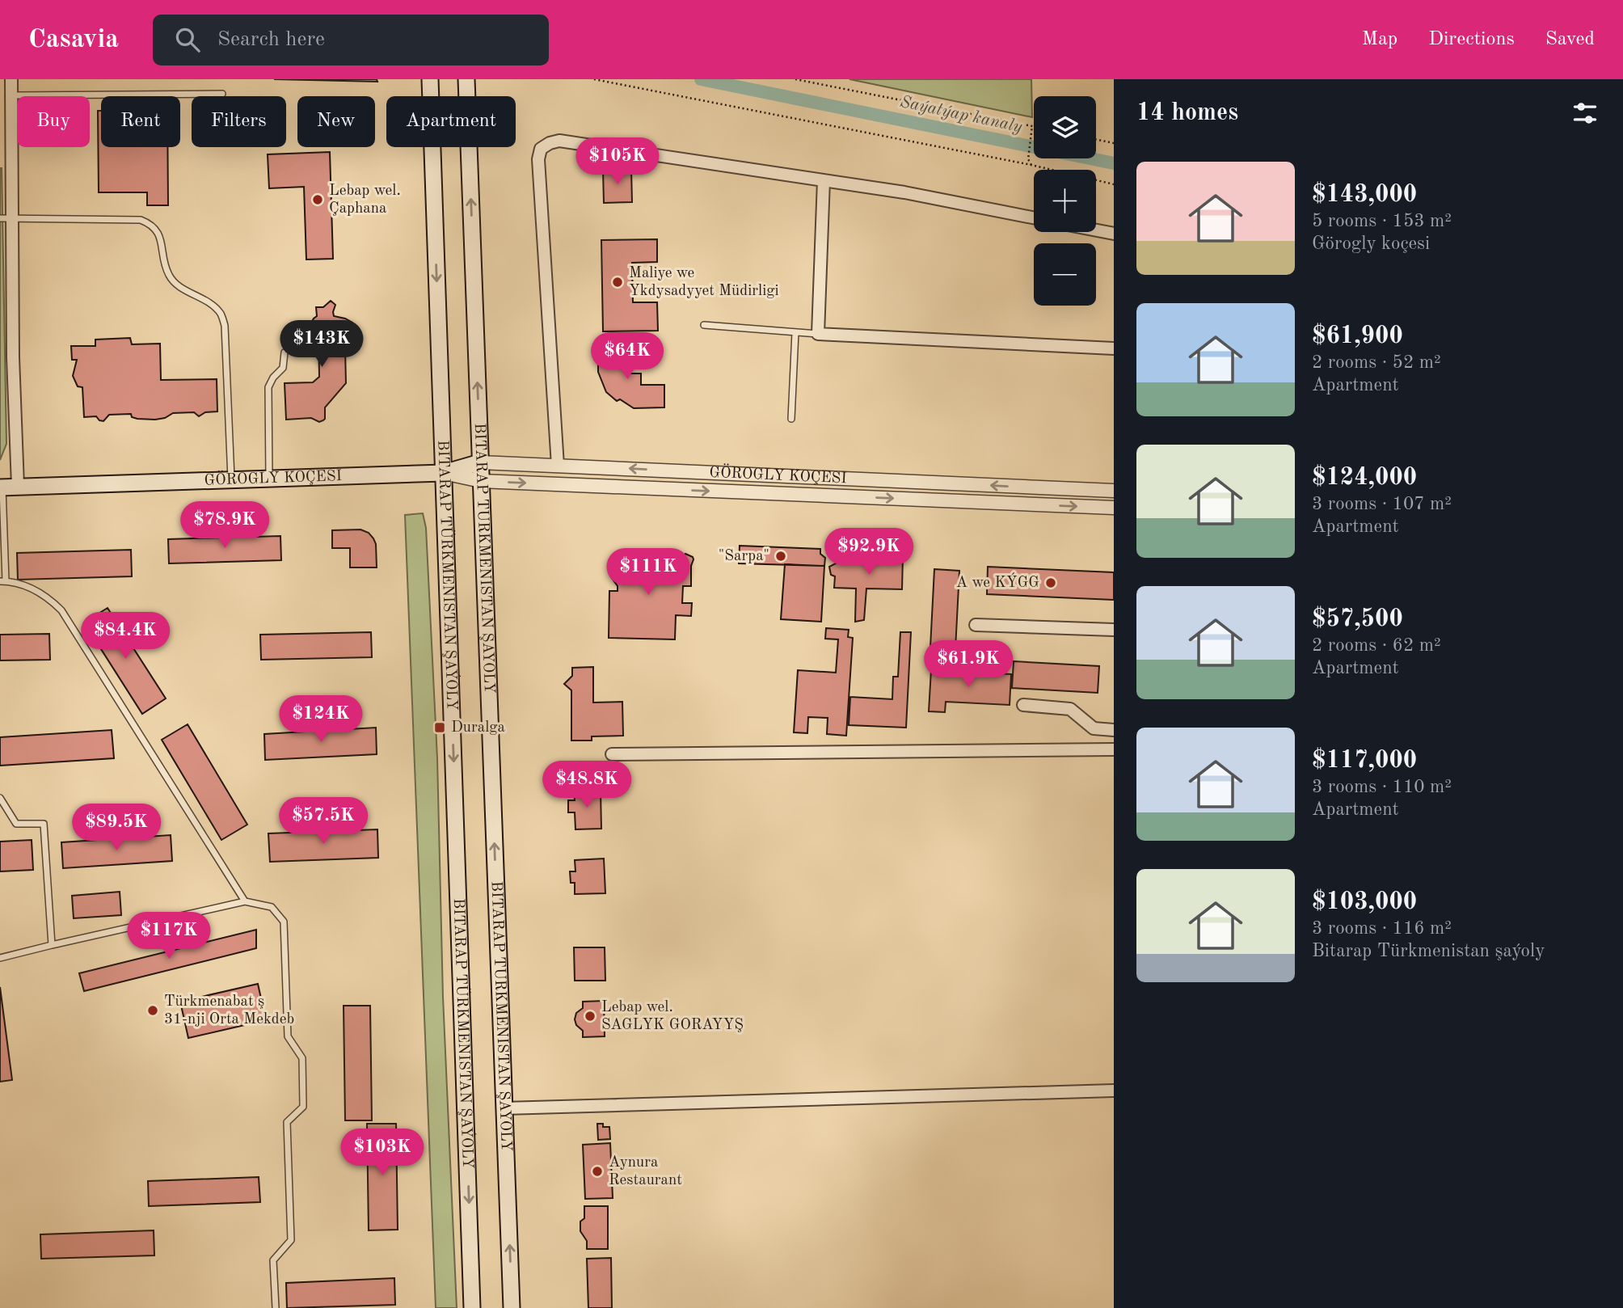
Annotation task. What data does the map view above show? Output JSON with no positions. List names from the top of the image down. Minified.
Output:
{"streets":{"main road":["GÖROGLY KOÇESI","BITARAP TURKMENISTAN ŞAYOLY","BITARAP TÜRKMENISTAN ŞAÝOLY"]},"crossings":[["GÖROGLY KOÇESI","BITARAP TURKMENISTAN ŞAYOLY"],["GÖROGLY KOÇESI","BITARAP TÜRKMENISTAN ŞAÝOLY"]],"one_way":["BITARAP TURKMENISTAN ŞAYOLY","BITARAP TÜRKMENISTAN ŞAÝOLY"],"water":["Saýatýap kanaly"],"places":{"other":["Lebap wel. Çaphana","Maliye we Ykdysadyyet Müdirligi","\"Sarpa\"","A we KÝGG","Türkmenabat ş 31-nji Orta Mekdeb","Lebap wel. SAGLYK GORAYYŞ","Aynura Restaurant"],"transit":["Duralga"]},"page":{"header":"Casavia","search":"Search here","nav":["Map","Directions","Saved"],"heading":"14 homes","map_buttons":["+","−"],"chip":["Buy","Rent","Filters","New","Apartment"],"price":["$105K","$143K","$64K","$78.9K","$92.9K","$111K","$84.4K","$61.9K","$124K","$48.8K","$57.5K","$89.5K","$117K","$103K"],"list":[{"name":"$143,000","note":"5 rooms · 153 m² · Görogly koçesi"},{"name":"$61,900","note":"2 rooms · 52 m² · Apartment"},{"name":"$124,000","note":"3 rooms · 107 m² · Apartment"},{"name":"$57,500","note":"2 rooms · 62 m² · Apartment"},{"name":"$117,000","note":"3 rooms · 110 m² · Apartment"},{"name":"$103,000","note":"3 rooms · 116 m² · Bitarap Türkmenistan şaýoly"}]}}
